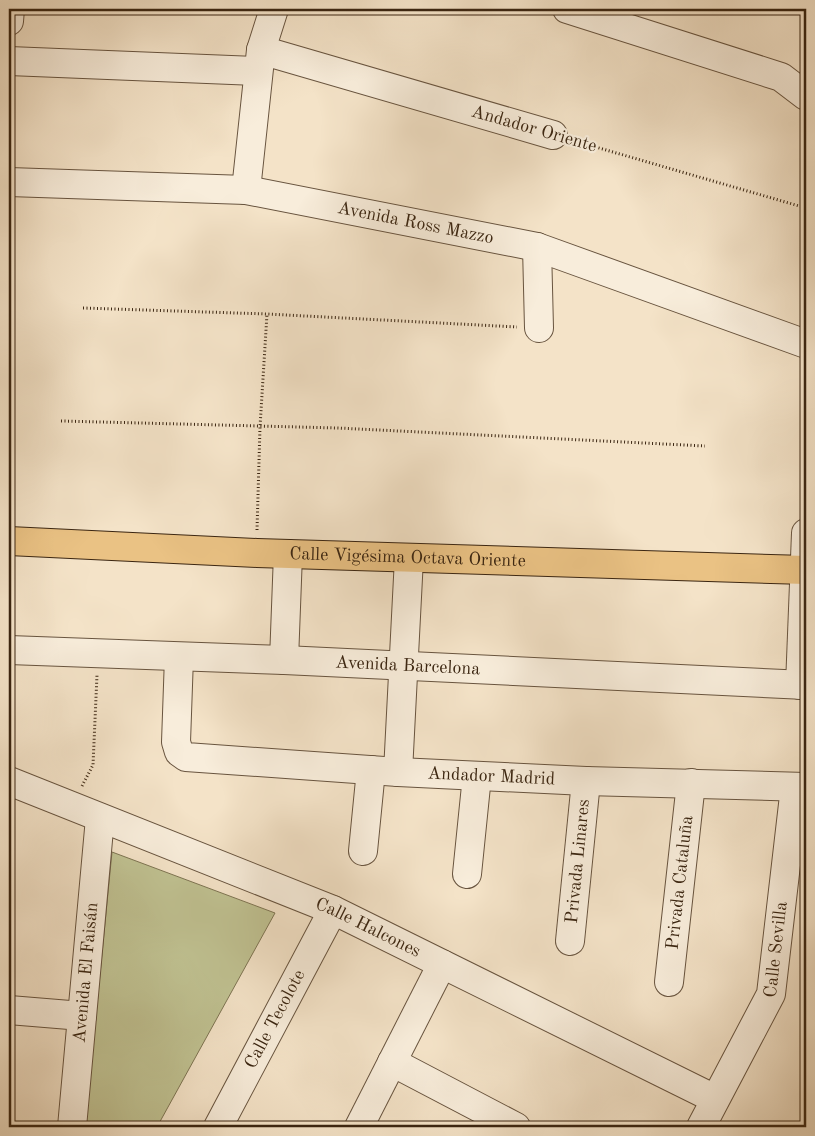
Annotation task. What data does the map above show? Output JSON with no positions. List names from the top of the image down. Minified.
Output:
{"streets":{"main road":["Calle Vigésima Octava Oriente"],"street":["Andador Oriente","Avenida Ross Mazzo","Avenida Barcelona","Andador Madrid","Privada Linares","Privada Cataluña","Calle Halcones","Calle Sevilla","Avenida El Faisán","Calle Tecolote"]},"crossings":[["Avenida Barcelona","Andador Madrid"],["Andador Madrid","Privada Linares"],["Andador Madrid","Privada Cataluña"],["Andador Madrid","Calle Sevilla"],["Calle Halcones","Calle Sevilla"],["Calle Halcones","Avenida El Faisán"],["Calle Halcones","Calle Tecolote"]]}
